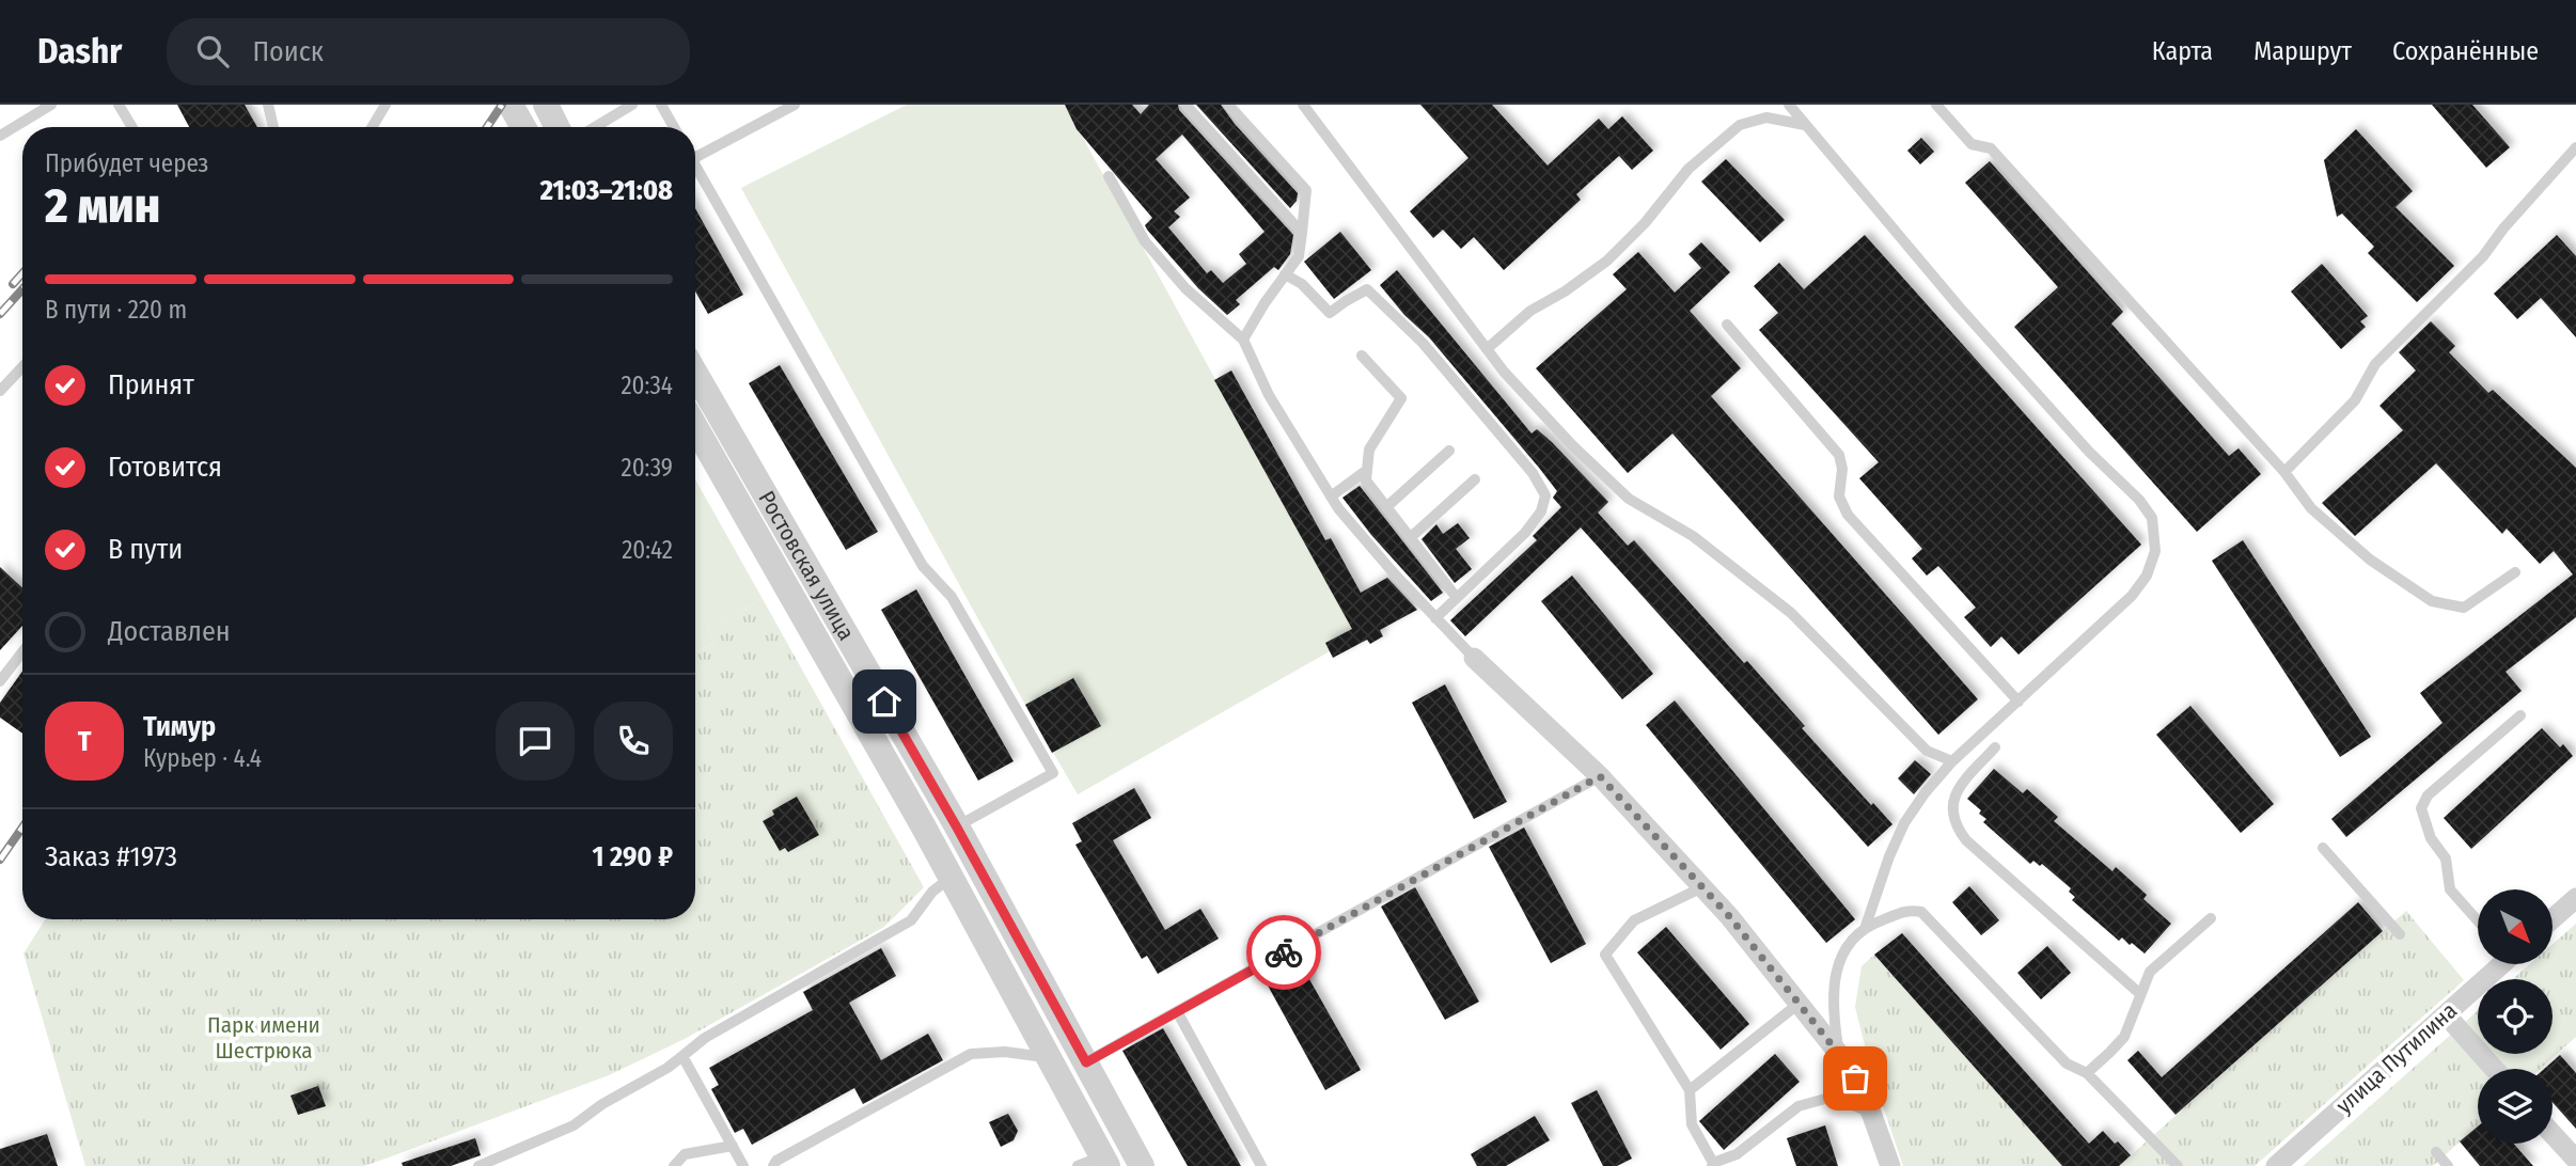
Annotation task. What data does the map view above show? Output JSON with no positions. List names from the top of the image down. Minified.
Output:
{"streets":{"street":["Ростовская улица","улица Путилина"]},"parks":["Парк имени Шестрюка"],"north":"bottom right","page":{"header":"Dashr","search":"Поиск","nav":["Карта","Маршрут","Сохранённые"],"heading":["2 мин","Прибудет через","21:03–21:08"],"panel":["Тимур","Курьер · 4.4","Заказ #1973","1 290 ₽"],"bar":"В пути · 220 m","list":[["Принят","20:34"],["Готовится","20:39"],["В пути","20:42"],"Доставлен"],"round":"Т"}}
